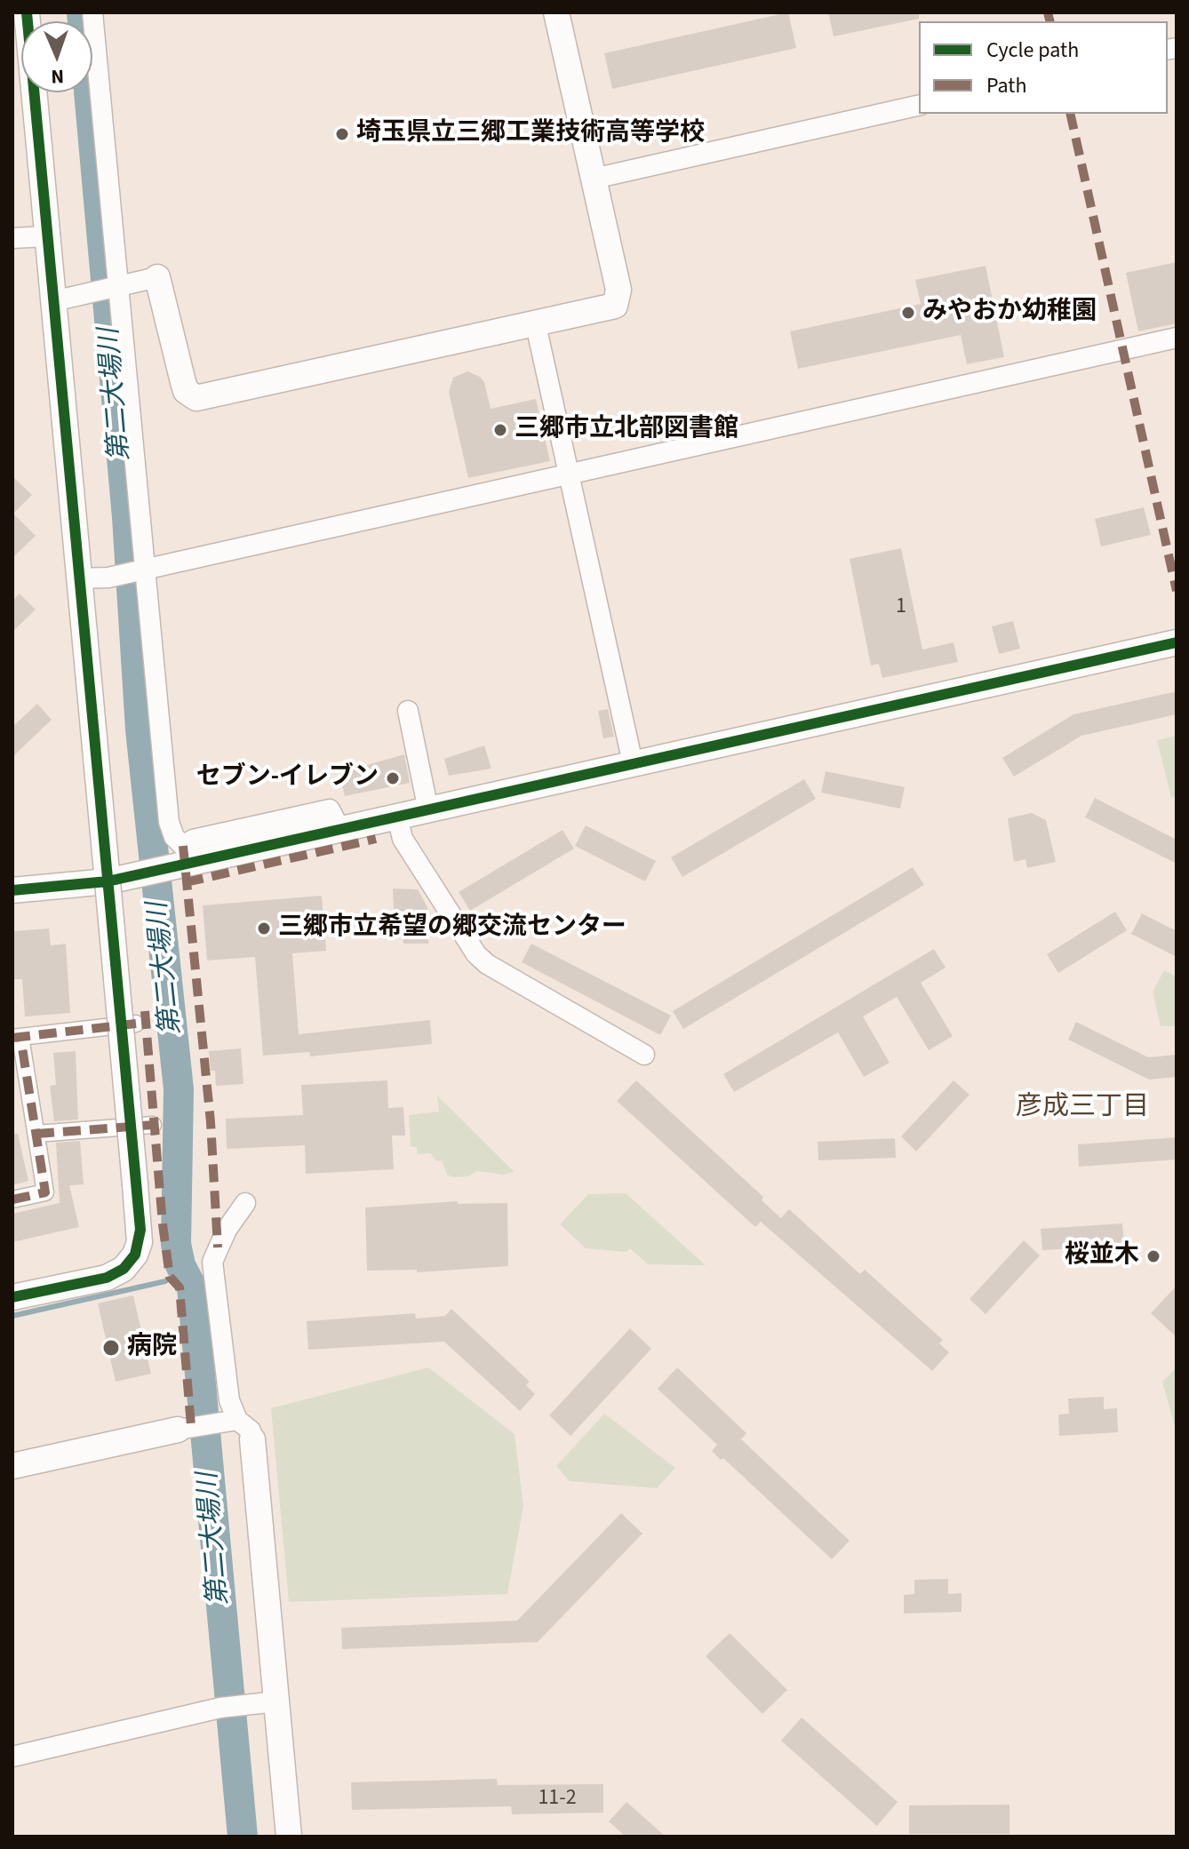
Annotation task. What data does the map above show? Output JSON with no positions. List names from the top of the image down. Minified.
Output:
{"districts":["彦成三丁目"],"water":["第二大場川"],"places":["埼玉県立三郷工業技術高等学校","みやおか幼稚園","三郷市立北部図書館","セブン-イレブン","三郷市立希望の郷交流センター","桜並木","病院"],"house_numbers":["1","11-2"],"legend":["Cycle path","Path"],"north":"bottom"}
